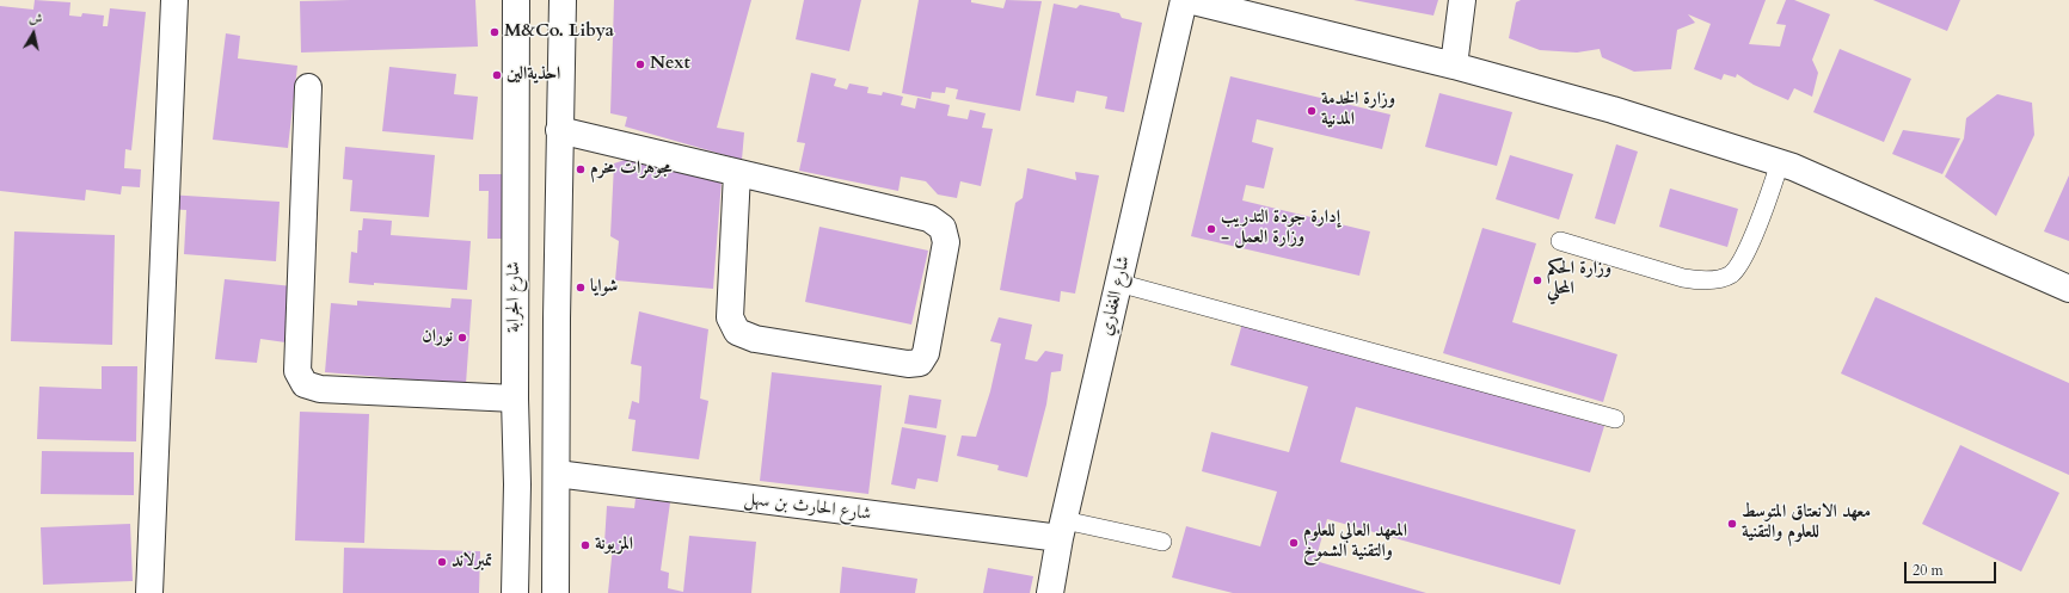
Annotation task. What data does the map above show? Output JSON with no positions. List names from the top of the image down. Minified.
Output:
{"streets":{"street":["شارع الغفاري","شارع الجرابة","شارع الحارث بن سهل"]},"crossings":[["شارع الغفاري","شارع الحارث بن سهل"]],"places":["M&Co. Libya","Next","احذيةالين","وزارة الخدمة المدنية","مجوهرات مخرم","إدارة جودة التدريب - وزارة العمل","وزارة الحكم المحلي","شوايا","نوران","معهد الانعتاق المتوسط للعلوم والتقنية","المعهد العالي للعلوم والتقنية الشموخ","المزيونة","تمبرلاند"],"scale_bar":"20 m","north":"top"}
